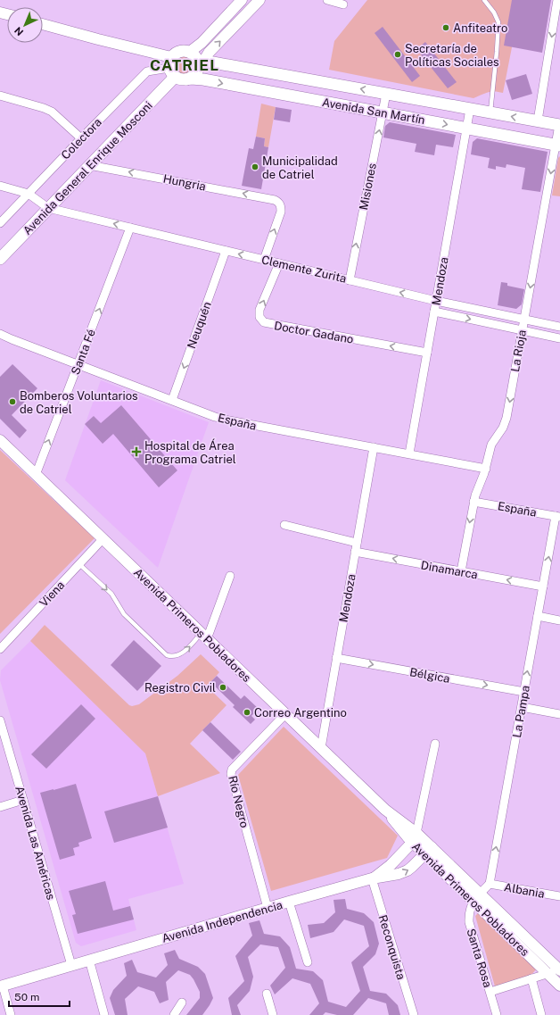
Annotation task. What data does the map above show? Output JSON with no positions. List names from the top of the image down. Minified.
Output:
{"streets":{"main road":["Avenida San Martín","Avenida General Enrique Mosconi"],"street":["Colectora","Hungria","Misiones","Clemente Zurita","Mendoza","Neuquén","Doctor Gadano","La Rioja","Santa Fé","España","Dinamarca","Viena","Avenida Primeros Pobladores","Bélgica","La Pampa","Río Negro","Avenida Las Américas","Albania","Avenida Independencia","Reconquista","Santa Rosa"]},"crossings":[["Avenida San Martín","Colectora"],["Avenida San Martín","Avenida General Enrique Mosconi"],["Avenida San Martín","Misiones"],["Avenida San Martín","Mendoza"],["Avenida San Martín","La Rioja"],["Colectora","Avenida General Enrique Mosconi"],["Avenida General Enrique Mosconi","Hungria"],["Avenida General Enrique Mosconi","Clemente Zurita"],["Hungria","Clemente Zurita"],["Misiones","Clemente Zurita"],["Clemente Zurita","Mendoza"],["Clemente Zurita","Neuquén"],["Clemente Zurita","Doctor Gadano"],["Clemente Zurita","La Rioja"],["Clemente Zurita","Santa Fé"],["Mendoza","Doctor Gadano"],["Mendoza","España"],["Mendoza","Dinamarca"],["Mendoza","Avenida Primeros Pobladores"],["Mendoza","Bélgica"],["Neuquén","España"],["La Rioja","España"],["La Rioja","Dinamarca"],["Santa Fé","España"],["Santa Fé","Avenida Primeros Pobladores"],["España","La Pampa"],["Dinamarca","La Pampa"],["Viena","Avenida Primeros Pobladores"],["Avenida Primeros Pobladores","Río Negro"],["Avenida Primeros Pobladores","Avenida Independencia"],["Avenida Primeros Pobladores","Santa Rosa"],["Bélgica","La Pampa"],["La Pampa","Albania"],["Río Negro","Avenida Independencia"],["Avenida Las Américas","Avenida Independencia"],["Avenida Independencia","Reconquista"]],"one_way":["Misiones","Clemente Zurita","Neuquén","La Rioja","Santa Fé","Dinamarca","Bélgica","La Pampa"],"districts":["CATRIEL"],"places":{"other":["Anfiteatro","Secretaría de Políticas Sociales","Municipalidad de Catriel","Bomberos Voluntarios de Catriel","Registro Civil","Correo Argentino"],"health":["Hospital de Área Programa Catriel"]},"scale_bar":"50 m","north":"bottom left"}
